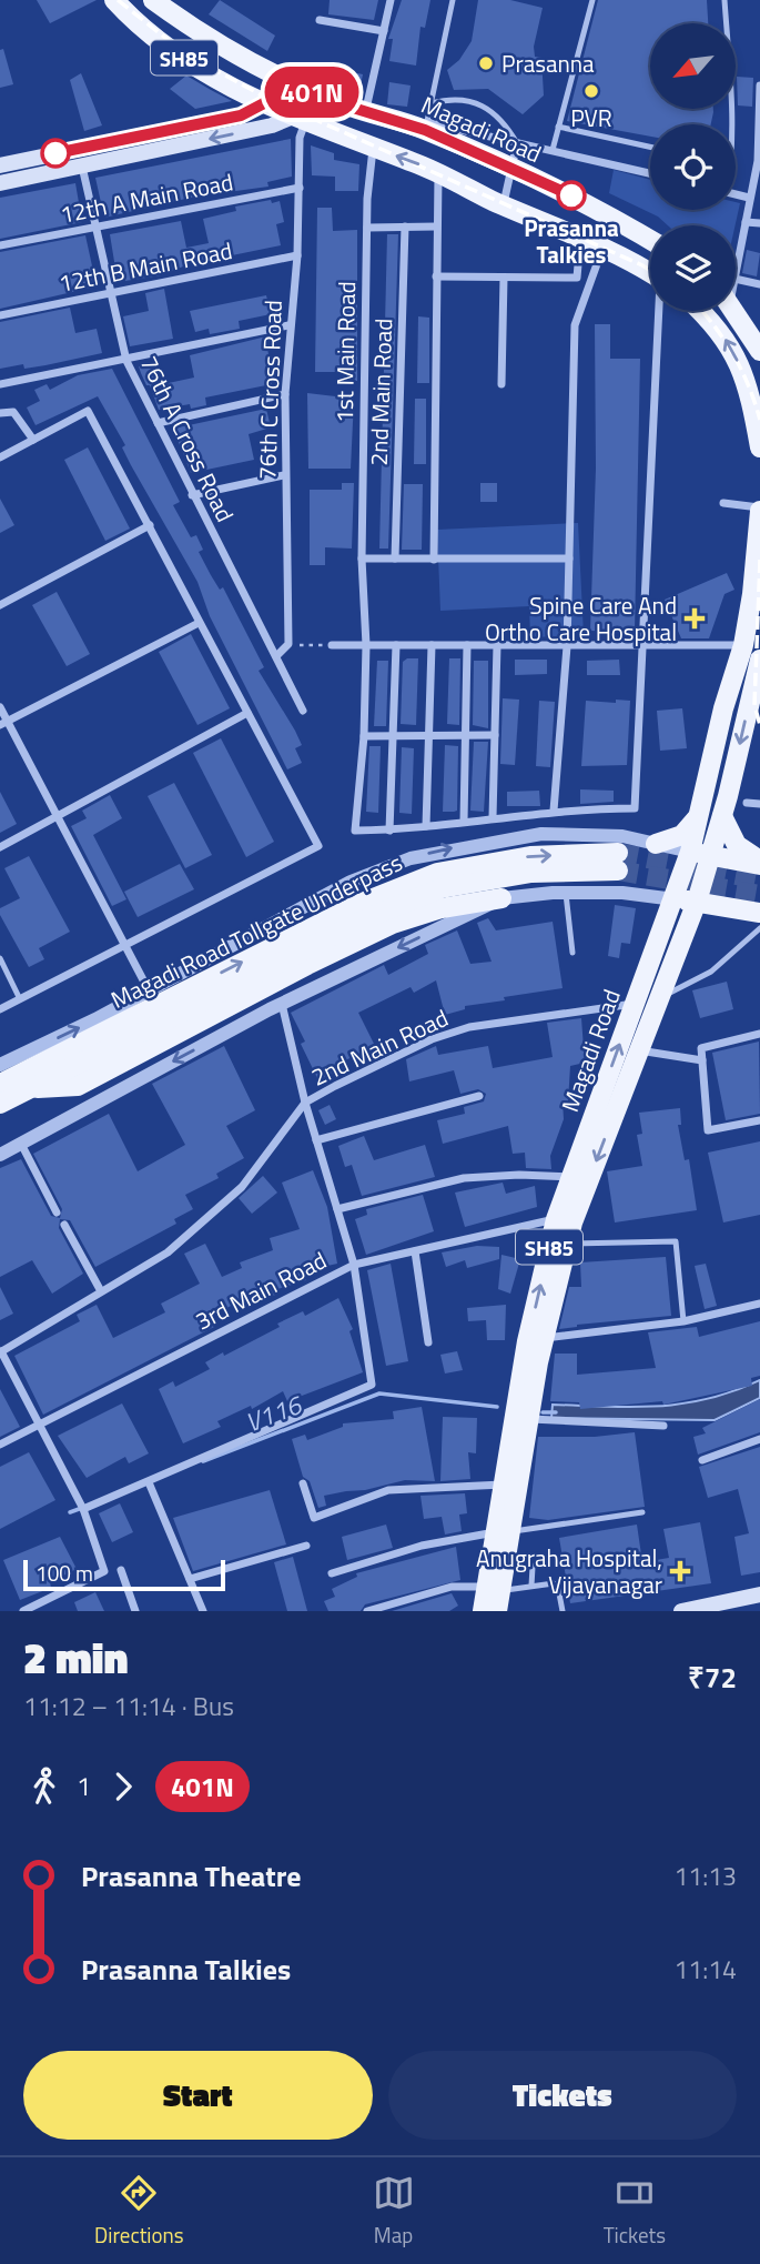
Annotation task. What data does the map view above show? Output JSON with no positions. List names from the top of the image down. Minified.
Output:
{"streets":{"main road":["SH85","Magadi Road","Magadi Road Tollgate Underpass"],"street":["12th A Main Road","12th B Main Road","1st Main Road","76th C Cross Road","2nd Main Road","76th A Cross Road","3rd Main Road"]},"crossings":[["SH85","1st Main Road"],["SH85","76th C Cross Road"],["Magadi Road","2nd Main Road"],["Magadi Road","3rd Main Road"],["12th A Main Road","76th C Cross Road"],["12th A Main Road","76th A Cross Road"],["12th B Main Road","76th C Cross Road"],["12th B Main Road","76th A Cross Road"]],"water":["V116"],"places":{"other":["Prasanna","PVR","Prasanna Talkies"],"health":["Spine Care And Ortho Care Hospital","Anugraha Hospital, Vijayanagar"]},"lines":["bus line 401N"],"scale_bar":"100 m","north":"bottom left","page":{"on_map":"401N","scale":"100 m","heading":["2 min","11:12 – 11:14 · Bus","₹72"],"legs":["1","401N"],"list":[{"name":"Prasanna Theatre","value":"11:13"},{"name":"Prasanna Talkies","value":"11:14"}],"buttons":["Start","Tickets"],"tabs":["Directions","Map","Tickets"]}}
